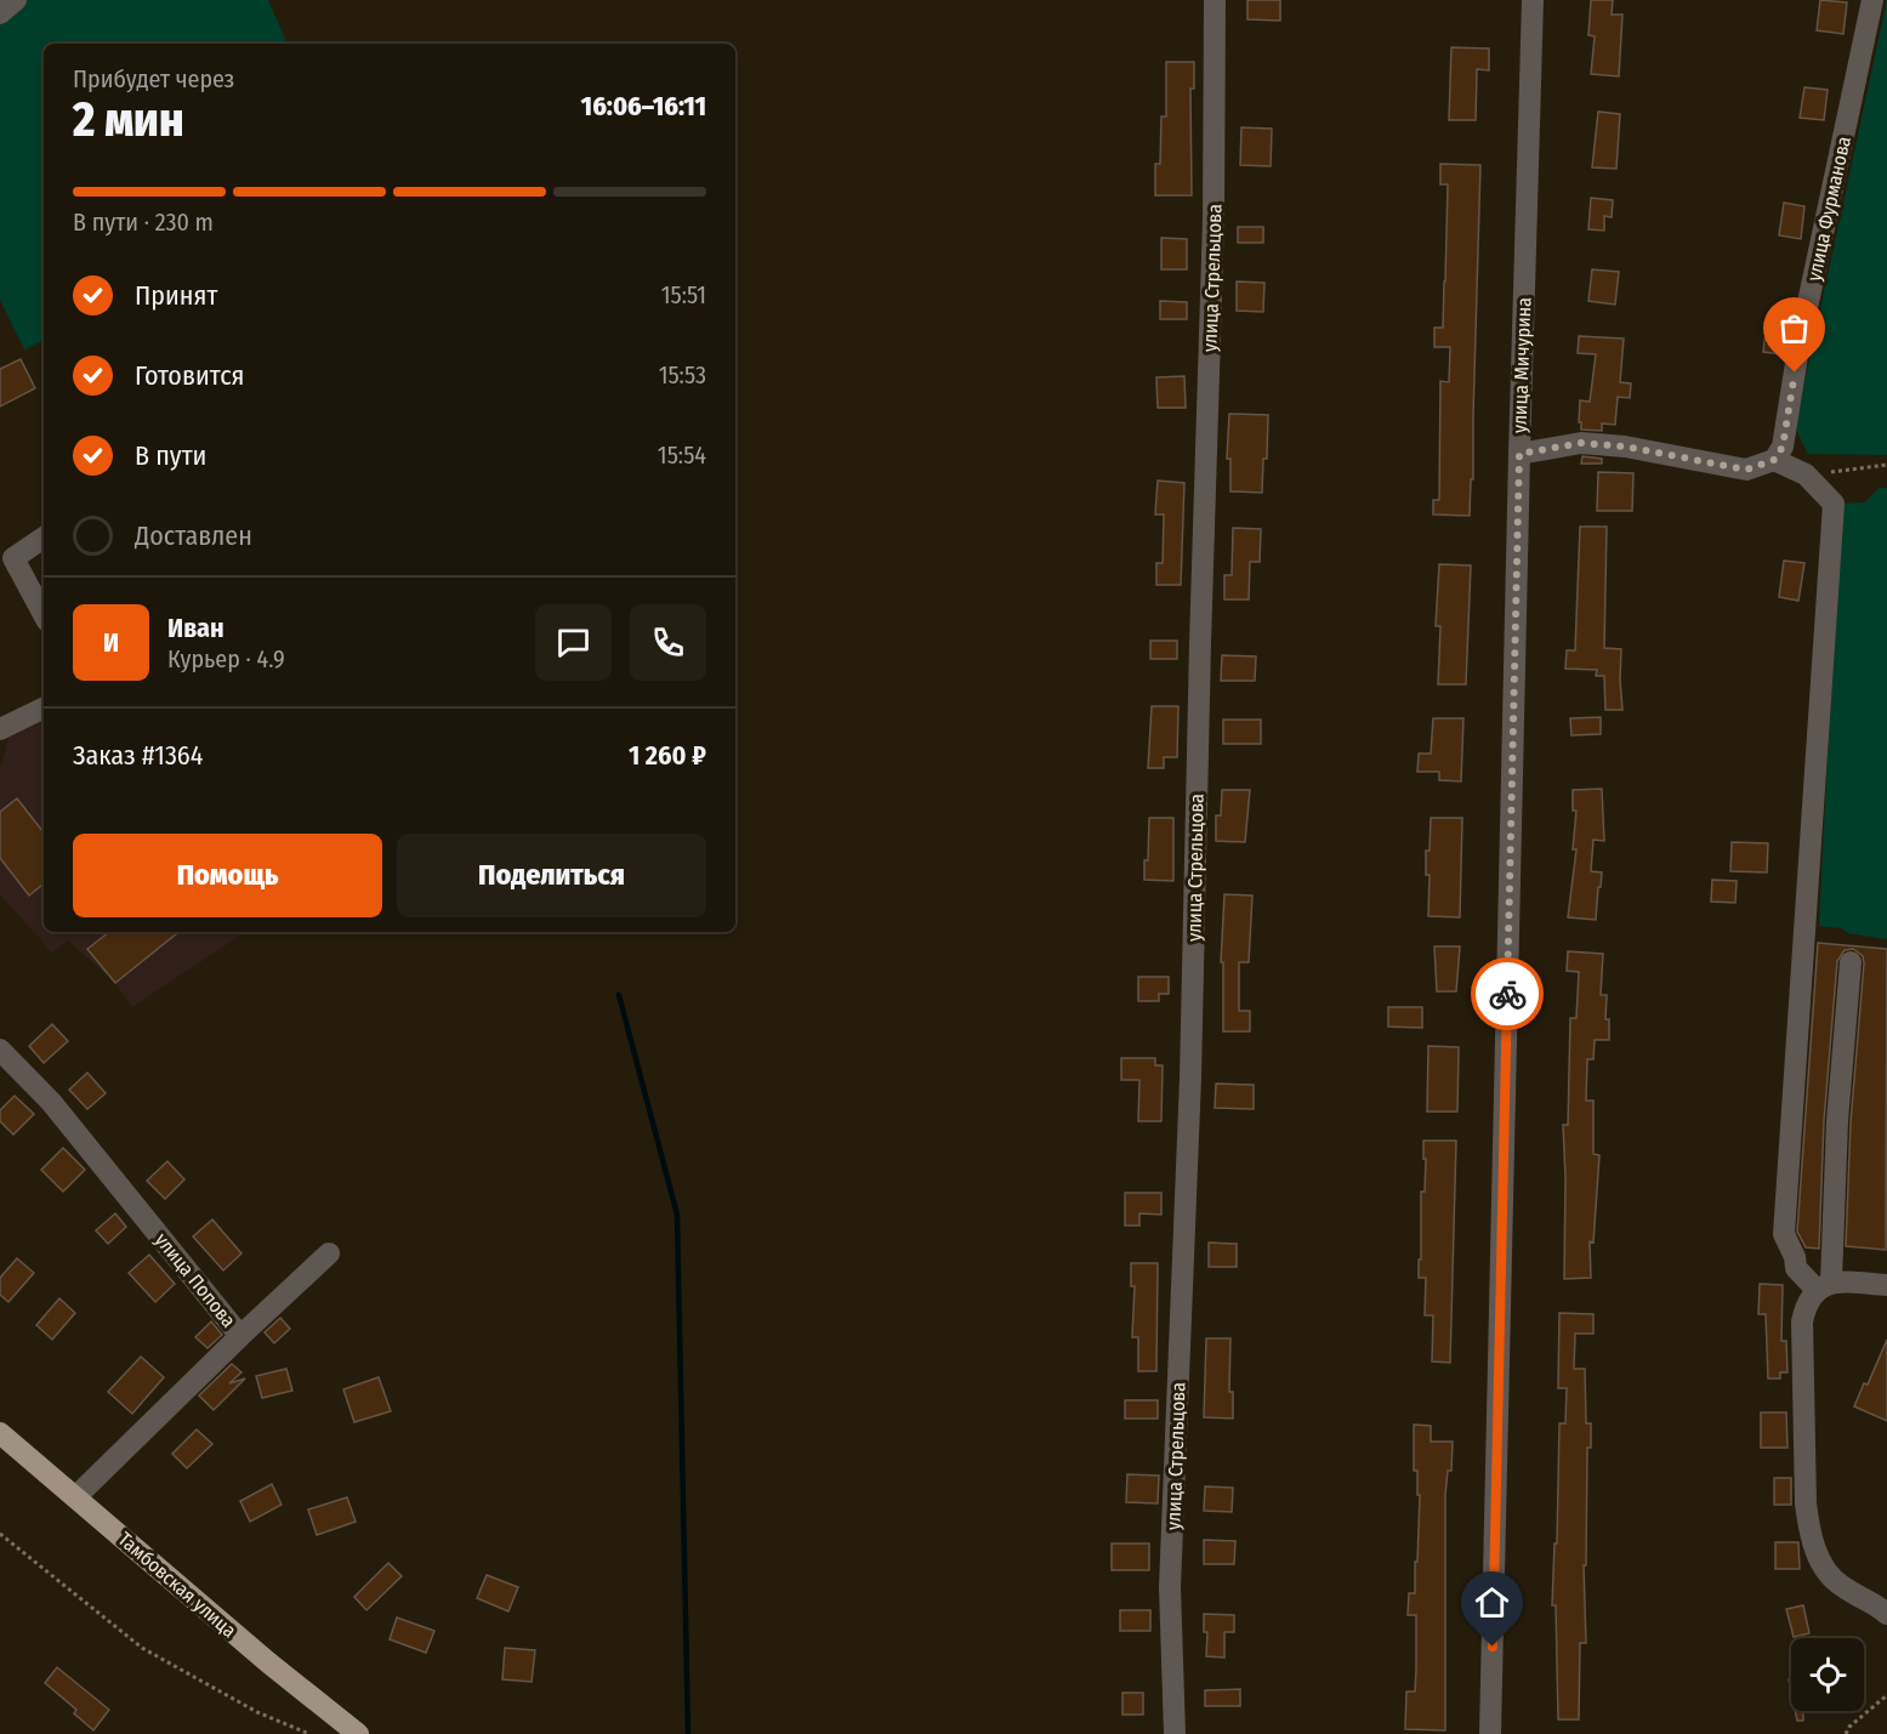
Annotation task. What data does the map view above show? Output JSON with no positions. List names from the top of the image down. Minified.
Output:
{"streets":{"main road":["Тамбовская улица"],"street":["улица Фурманова","улица Стрельцова","улица Мичурина","улица Попова"]},"crossings":[["улица Попова","Тамбовская улица"]],"page":{"heading":["2 мин","Прибудет через","16:06–16:11"],"panel":["Иван","Курьер · 4.9","Заказ #1364","1 260 ₽"],"bar":"В пути · 230 m","list":[["Принят","15:51"],["Готовится","15:53"],["В пути","15:54"],"Доставлен"],"round":"И","buttons":["Помощь","Поделиться"]}}
